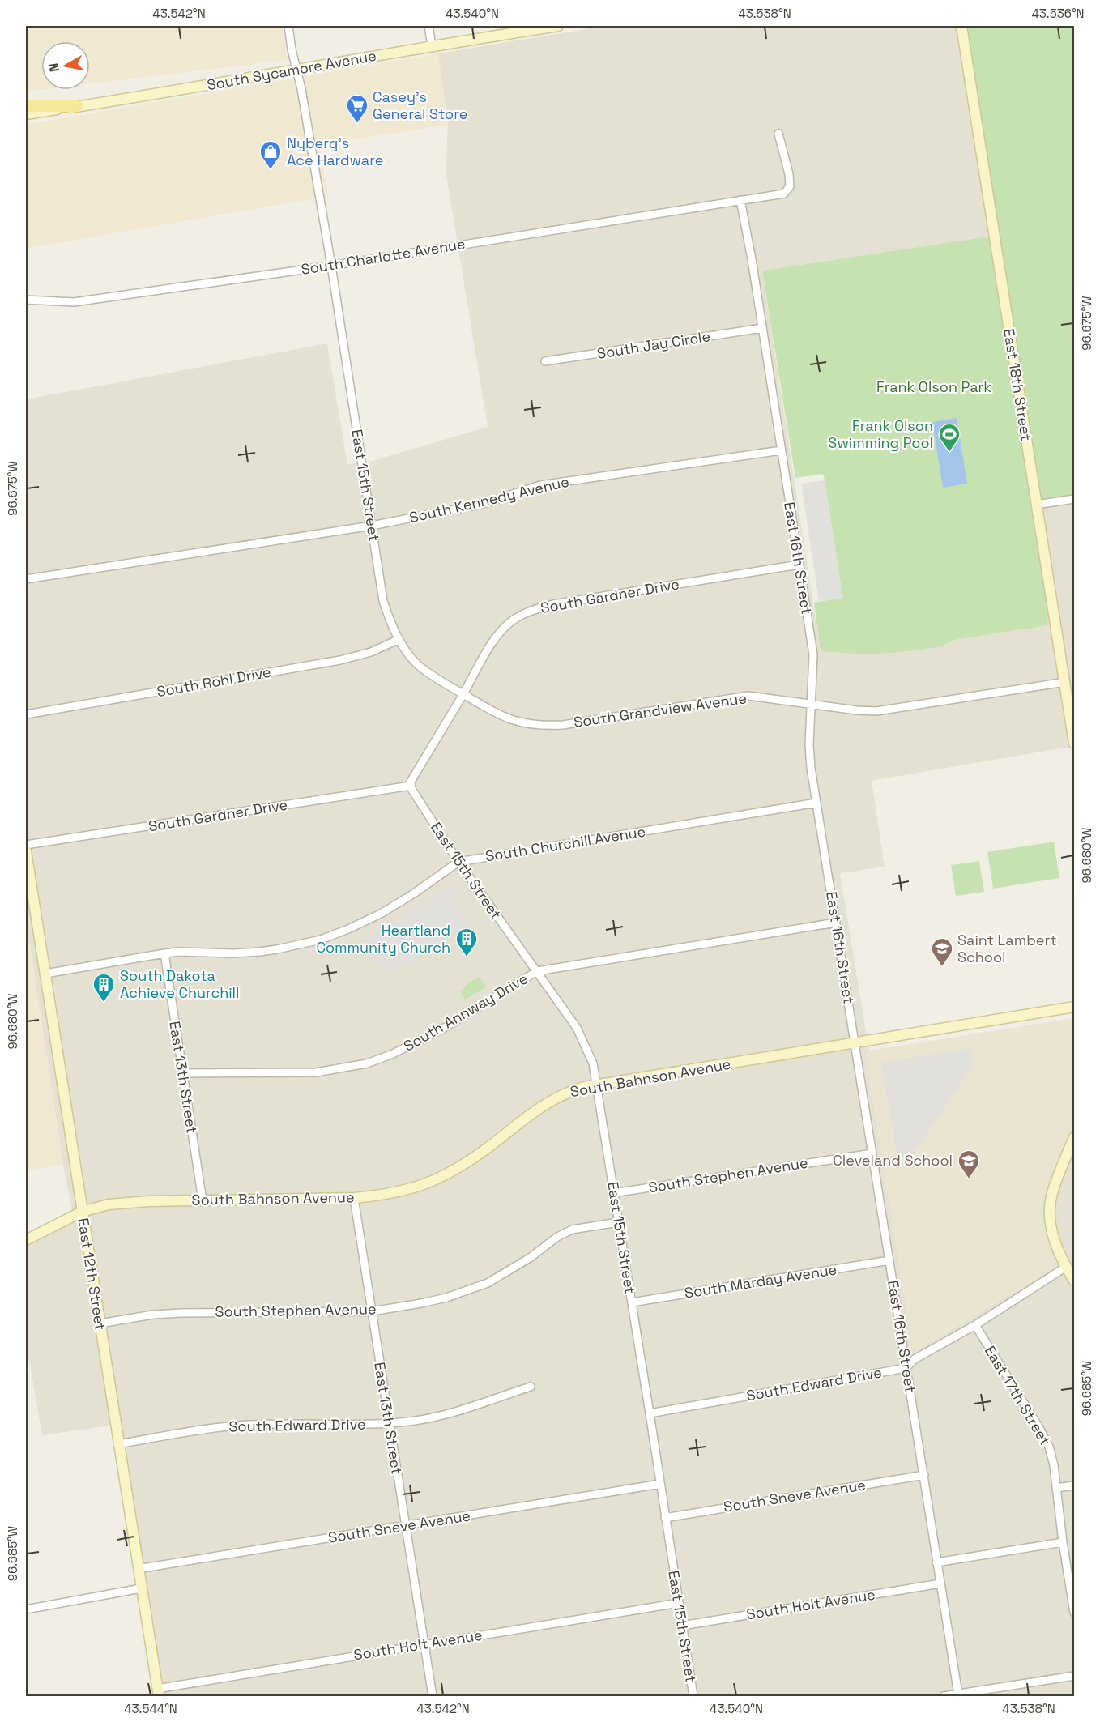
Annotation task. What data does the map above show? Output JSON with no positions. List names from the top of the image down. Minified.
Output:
{"streets":{"street":["South Sycamore Avenue","South Charlotte Avenue","South Jay Circle","East 18th Street","East 15th Street","South Kennedy Avenue","East 16th Street","South Gardner Drive","South Rohl Drive","South Grandview Avenue","South Churchill Avenue","South Annway Drive","East 13th Street","South Bahnson Avenue","South Stephen Avenue","East 12th Street","South Marday Avenue","South Edward Drive","East 17th Street","South Sneve Avenue","South Holt Avenue"]},"crossings":[["South Sycamore Avenue","East 15th Street"],["South Charlotte Avenue","East 15th Street"],["South Charlotte Avenue","East 16th Street"],["South Jay Circle","East 16th Street"],["East 18th Street","South Grandview Avenue"],["East 15th Street","South Kennedy Avenue"],["East 15th Street","South Gardner Drive"],["East 15th Street","South Rohl Drive"],["East 15th Street","South Grandview Avenue"],["East 15th Street","South Churchill Avenue"],["East 15th Street","South Annway Drive"],["East 15th Street","South Bahnson Avenue"],["East 15th Street","South Stephen Avenue"],["East 15th Street","South Marday Avenue"],["East 15th Street","South Edward Drive"],["East 15th Street","South Sneve Avenue"],["East 15th Street","South Holt Avenue"],["South Kennedy Avenue","East 16th Street"],["East 16th Street","South Gardner Drive"],["East 16th Street","South Grandview Avenue"],["East 16th Street","South Churchill Avenue"],["East 16th Street","South Annway Drive"],["East 16th Street","South Bahnson Avenue"],["East 16th Street","South Stephen Avenue"],["East 16th Street","South Marday Avenue"],["East 16th Street","South Edward Drive"],["East 16th Street","South Sneve Avenue"],["East 16th Street","South Holt Avenue"],["South Gardner Drive","South Grandview Avenue"],["South Churchill Avenue","East 13th Street"],["South Churchill Avenue","East 12th Street"],["South Annway Drive","East 13th Street"],["East 13th Street","South Bahnson Avenue"],["East 13th Street","South Stephen Avenue"],["East 13th Street","South Edward Drive"],["East 13th Street","South Sneve Avenue"],["East 13th Street","South Holt Avenue"],["South Bahnson Avenue","East 12th Street"],["South Stephen Avenue","East 12th Street"],["East 12th Street","South Edward Drive"],["East 12th Street","South Sneve Avenue"],["East 12th Street","South Holt Avenue"],["South Edward Drive","East 17th Street"]],"parks":["Frank Olson Park"],"places":{"supermarket":["Casey's General Store"],"shop":["Nyberg's Ace Hardware"],"sports":["Frank Olson Swimming Pool"],"building":["Heartland Community Church","South Dakota Achieve Churchill"],"school or university":["Saint Lambert School","Cleveland School"]},"north":"left","coordinates":["43.542°N","43.540°N","43.538°N","43.536°N","96.675°W","96.680°W","96.685°W","43.544°N"]}
